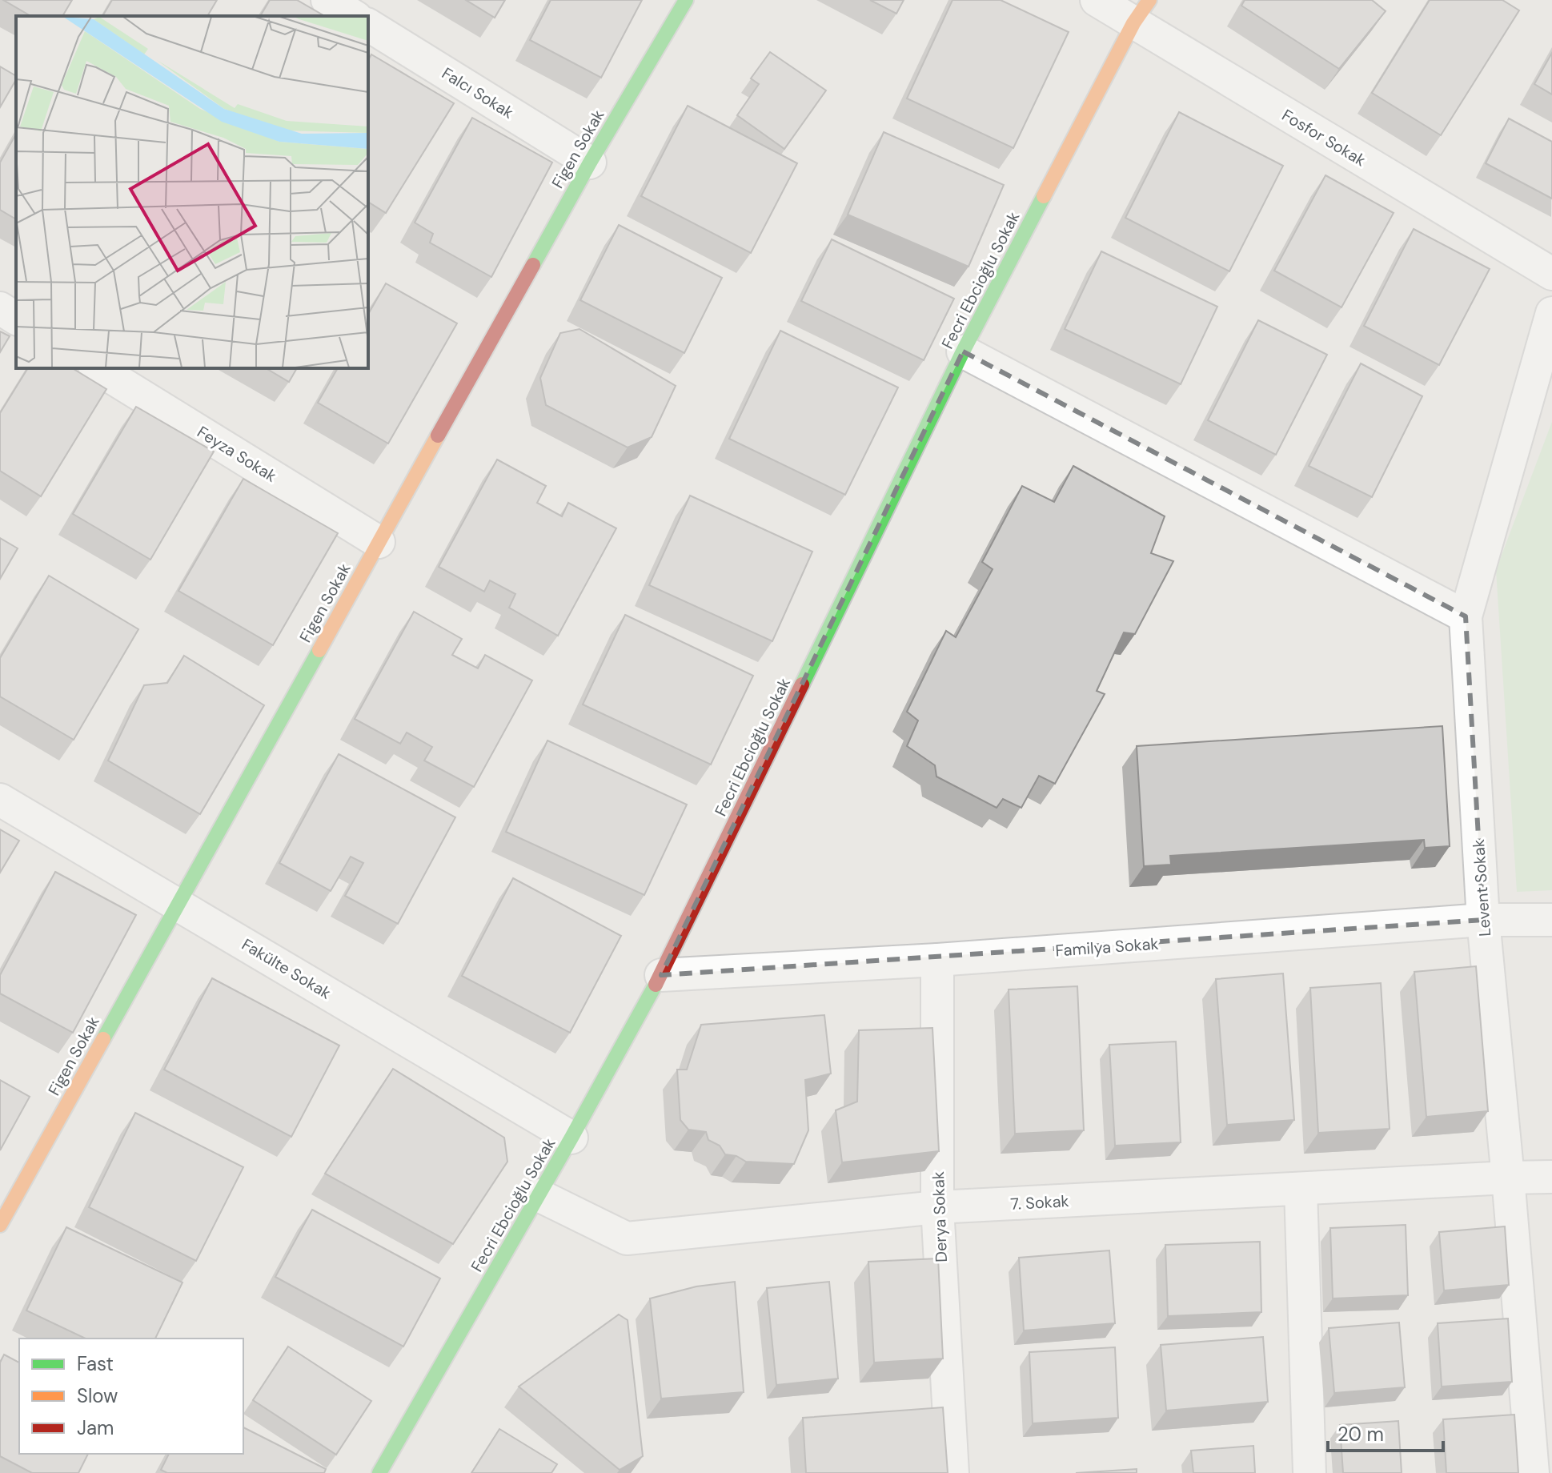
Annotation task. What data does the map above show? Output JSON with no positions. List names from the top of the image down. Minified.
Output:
{"streets":{"street":["Falcı Sokak","Fosfor Sokak","Figen Sokak","Fecri Ebcioğlu Sokak","Feyza Sokak","Levent Sokak","Familya Sokak","Fakülte Sokak","7. Sokak","Derya Sokak"]},"crossings":[["Falcı Sokak","Figen Sokak"],["Fosfor Sokak","Fecri Ebcioğlu Sokak"],["Figen Sokak","Feyza Sokak"],["Figen Sokak","Fakülte Sokak"],["Fecri Ebcioğlu Sokak","Familya Sokak"],["Fecri Ebcioğlu Sokak","Fakülte Sokak"],["Fecri Ebcioğlu Sokak","7. Sokak"],["Levent Sokak","Familya Sokak"],["Levent Sokak","7. Sokak"],["Familya Sokak","Derya Sokak"],["7. Sokak","Derya Sokak"]],"legend":["Fast","Slow","Jam"],"scale_bar":"20 m"}
